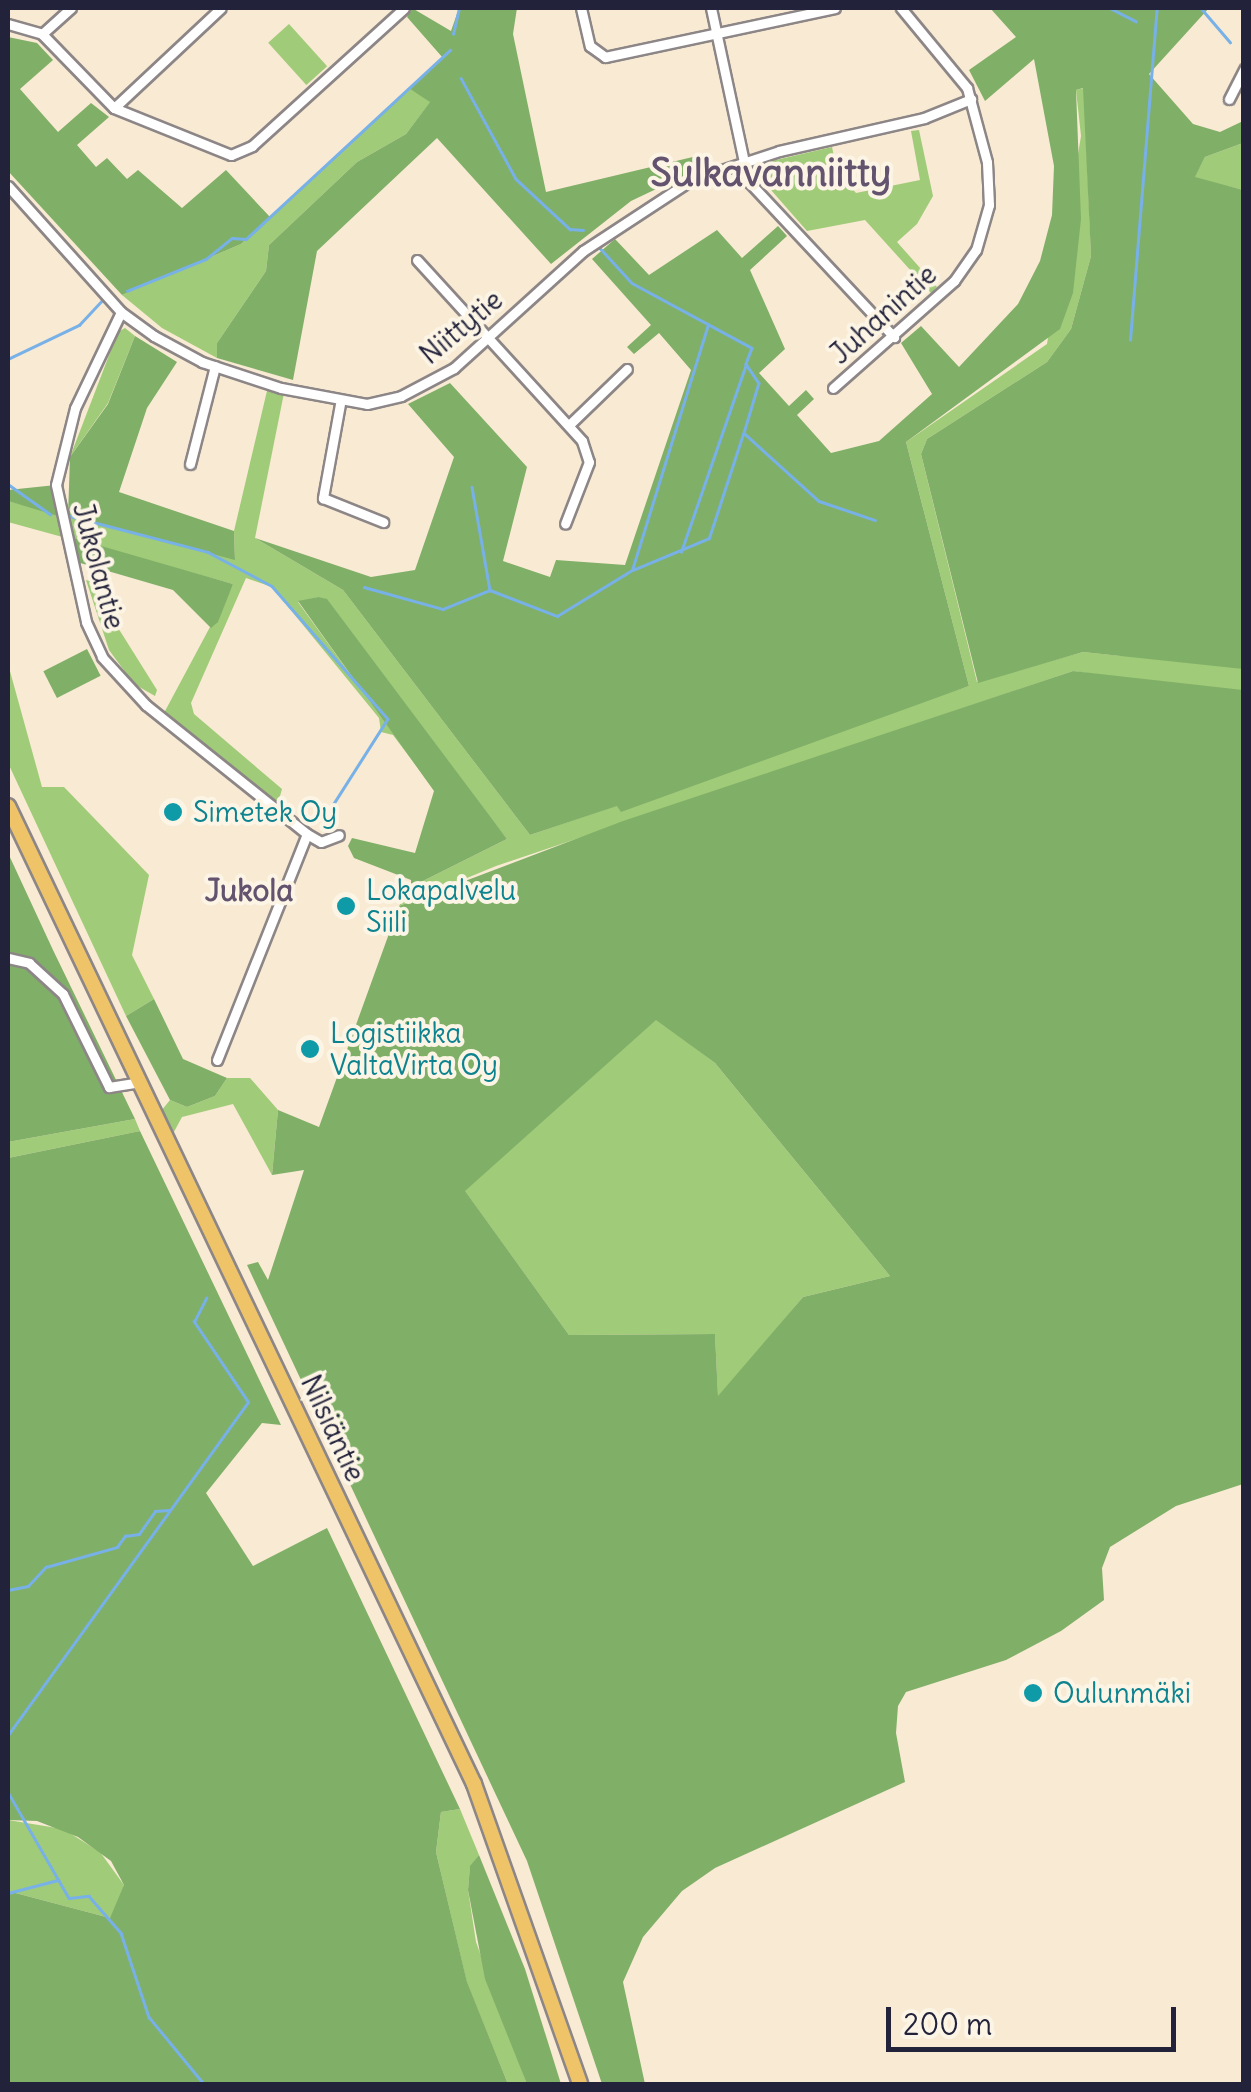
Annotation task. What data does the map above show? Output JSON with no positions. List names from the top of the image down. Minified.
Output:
{"streets":{"main road":["Nilsiäntie"],"street":["Juhanintie","Niittytie","Jukolantie"]},"crossings":[["Juhanintie","Niittytie"],["Niittytie","Jukolantie"]],"districts":["Sulkavanniitty","Jukola"],"places":["Simetek Oy","Lokapalvelu Siili","Logistiikka ValtaVirta Oy","Oulunmäki"],"scale_bar":"200 m"}
